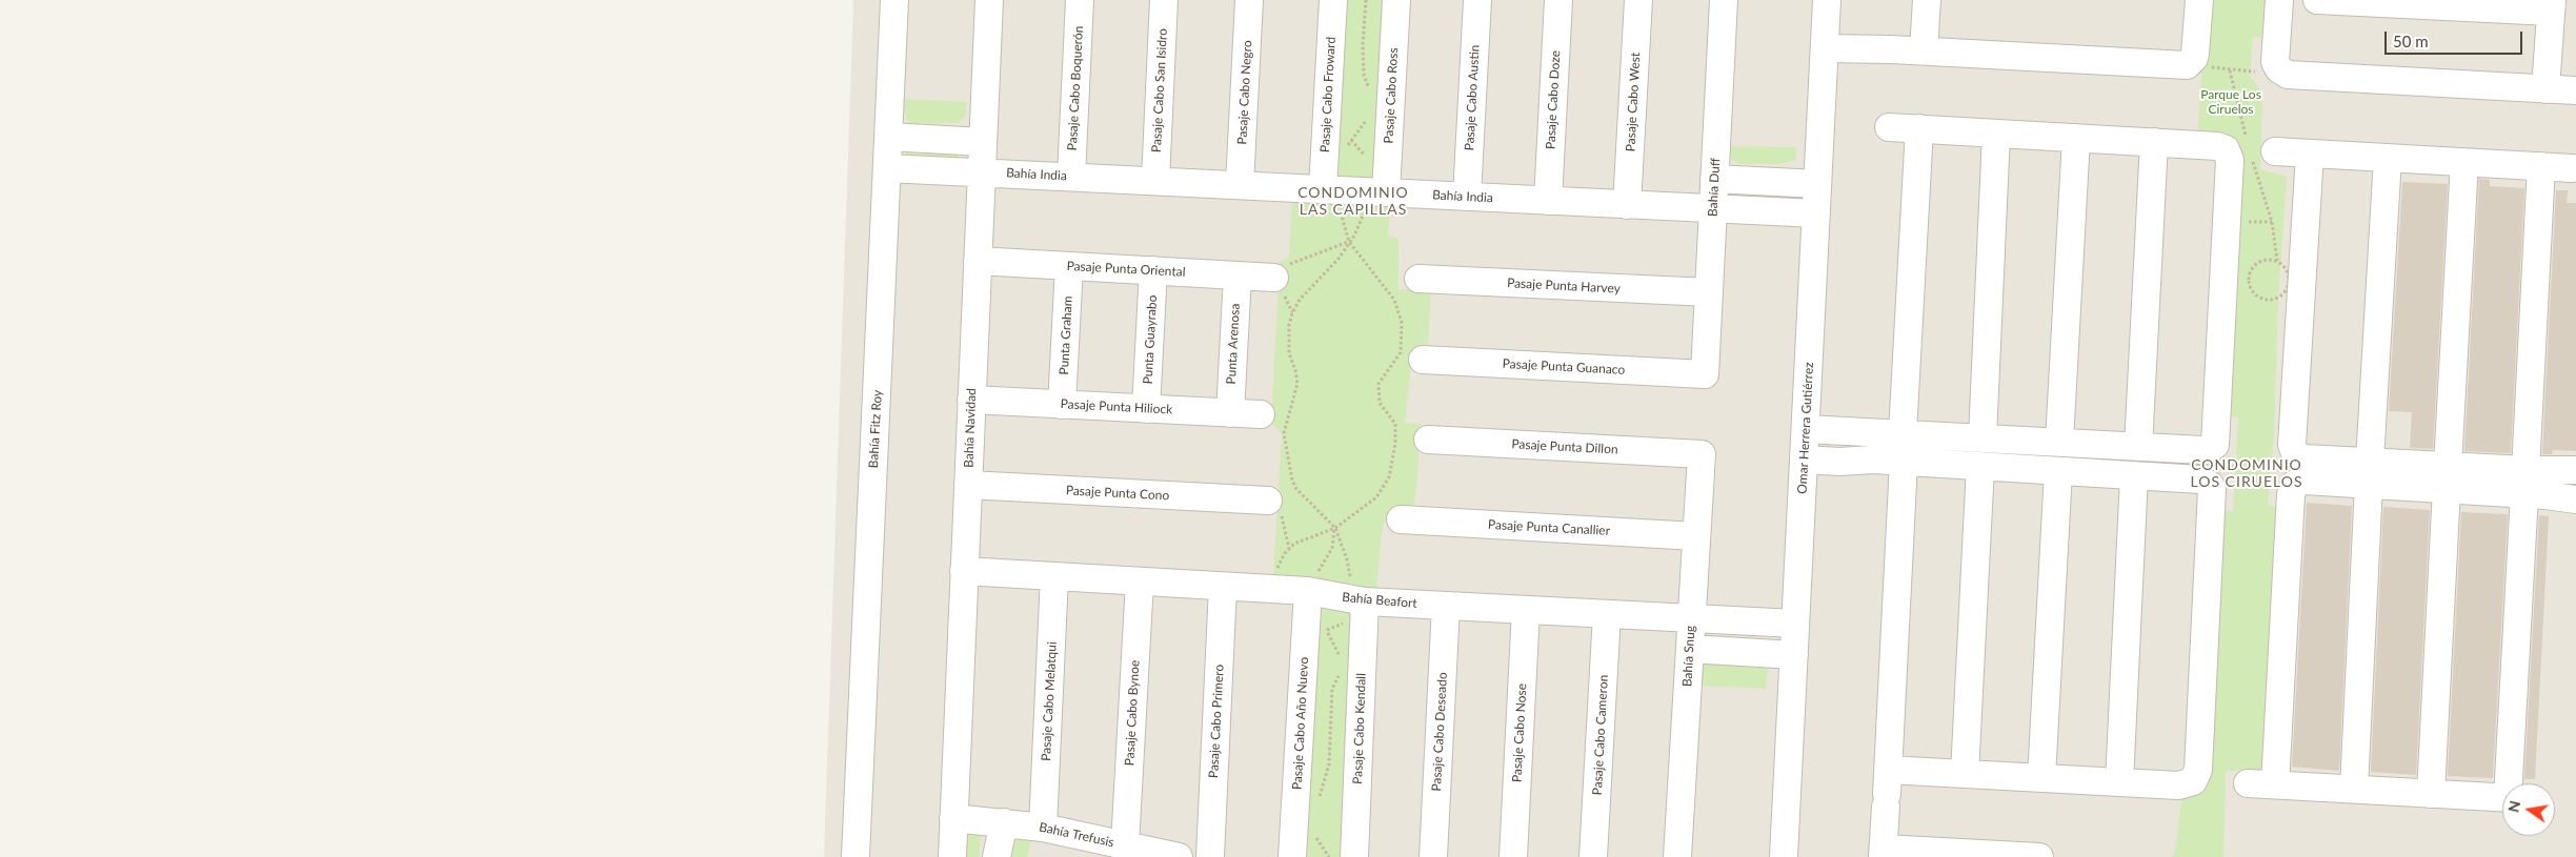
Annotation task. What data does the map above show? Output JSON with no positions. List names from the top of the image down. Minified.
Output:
{"streets":{"street":["Pasaje Cabo Boquerón","Pasaje Cabo San Isidro","Pasaje Cabo Negro","Pasaje Cabo Froward","Pasaje Cabo Ross","Pasaje Cabo Austin","Pasaje Cabo Doze","Pasaje Cabo West","Bahía India","Bahía Duff","Pasaje Punta Oriental","Pasaje Punta Harvey","Punta Graham","Punta Guayrabo","Punta Arenosa","Pasaje Punta Guanaco","Pasaje Punta Hiliock","Bahía Navidad","Omar Herrera Gutiérrez","Bahía Fitz Roy","Pasaje Punta Dillon","Pasaje Punta Cono","Pasaje Punta Canallier","Bahía Beafort","Bahía Snug","Pasaje Cabo Melatqui","Pasaje Cabo Bynoe","Pasaje Cabo Primero","Pasaje Cabo Año Nuevo","Pasaje Cabo Kendall","Pasaje Cabo Deseado","Pasaje Cabo Nose","Pasaje Cabo Cameron","Bahía Trefusis"]},"crossings":[["Pasaje Cabo Boquerón","Bahía India"],["Pasaje Cabo San Isidro","Bahía India"],["Pasaje Cabo Negro","Bahía India"],["Pasaje Cabo Froward","Bahía India"],["Pasaje Cabo Ross","Bahía India"],["Pasaje Cabo Austin","Bahía India"],["Pasaje Cabo Doze","Bahía India"],["Pasaje Cabo West","Bahía India"],["Bahía India","Bahía Duff"],["Bahía India","Bahía Navidad"],["Bahía India","Omar Herrera Gutiérrez"],["Bahía India","Bahía Fitz Roy"],["Bahía Duff","Pasaje Punta Harvey"],["Bahía Duff","Pasaje Punta Guanaco"],["Pasaje Punta Oriental","Punta Graham"],["Pasaje Punta Oriental","Punta Guayrabo"],["Pasaje Punta Oriental","Punta Arenosa"],["Pasaje Punta Oriental","Bahía Navidad"],["Punta Graham","Pasaje Punta Hiliock"],["Punta Guayrabo","Pasaje Punta Hiliock"],["Punta Arenosa","Pasaje Punta Hiliock"],["Pasaje Punta Hiliock","Bahía Navidad"],["Bahía Navidad","Pasaje Punta Cono"],["Bahía Navidad","Bahía Beafort"],["Bahía Navidad","Bahía Trefusis"],["Omar Herrera Gutiérrez","Bahía Beafort"],["Pasaje Punta Dillon","Bahía Snug"],["Pasaje Punta Canallier","Bahía Snug"],["Bahía Beafort","Bahía Snug"],["Bahía Beafort","Pasaje Cabo Melatqui"],["Bahía Beafort","Pasaje Cabo Bynoe"],["Bahía Beafort","Pasaje Cabo Primero"],["Bahía Beafort","Pasaje Cabo Año Nuevo"],["Bahía Beafort","Pasaje Cabo Kendall"],["Bahía Beafort","Pasaje Cabo Deseado"],["Bahía Beafort","Pasaje Cabo Nose"],["Bahía Beafort","Pasaje Cabo Cameron"],["Pasaje Cabo Melatqui","Bahía Trefusis"],["Pasaje Cabo Bynoe","Bahía Trefusis"]],"districts":["CONDOMINIO LAS CAPILLAS","CONDOMINIO LOS CIRUELOS"],"parks":["Parque Los Ciruelos"],"scale_bar":"50 m","north":"left"}
